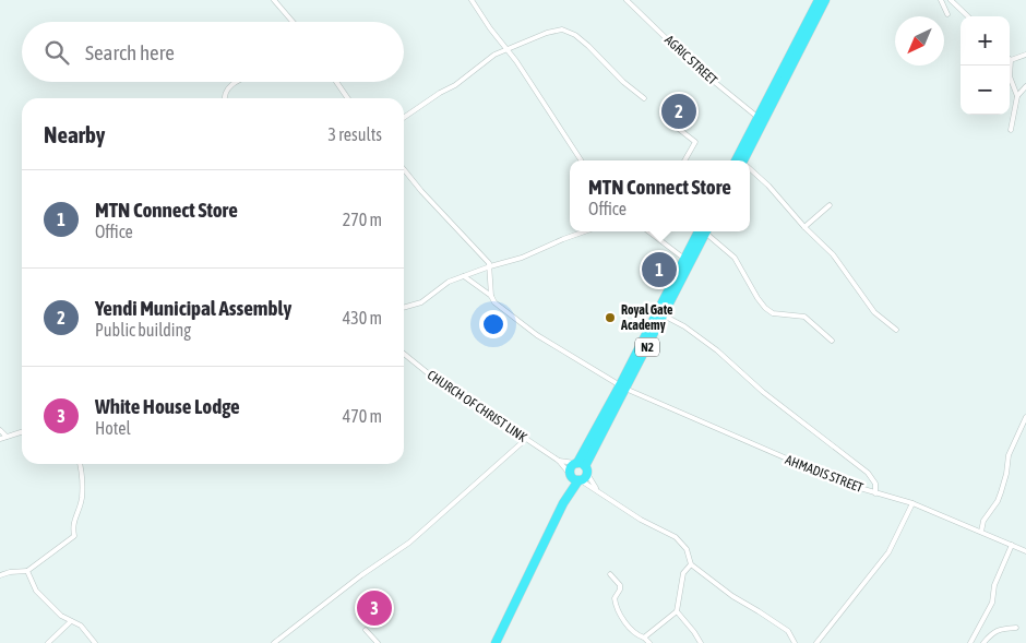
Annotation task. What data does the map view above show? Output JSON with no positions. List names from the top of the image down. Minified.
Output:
{"streets":{"highway":["N2"],"street":["AGRIC STREET","CHURCH OF CHRIST LINK","AHMADIS STREET"]},"crossings":[["N2","CHURCH OF CHRIST LINK"],["N2","AHMADIS STREET"]],"places":["Royal Gate Academy"],"north":"bottom left","page":{"map_buttons":["+","−"],"search":"Search here","pins":["2","1","3"],"heading":["Nearby","3 results"],"popup":["MTN Connect Store","Office"],"list":[{"mark":"1","name":"MTN Connect Store","note":"Office","value":"270 m"},{"mark":"2","name":"Yendi Municipal Assembly","note":"Public building","value":"430 m"},{"mark":"3","name":"White House Lodge","note":"Hotel","value":"470 m"}]}}
